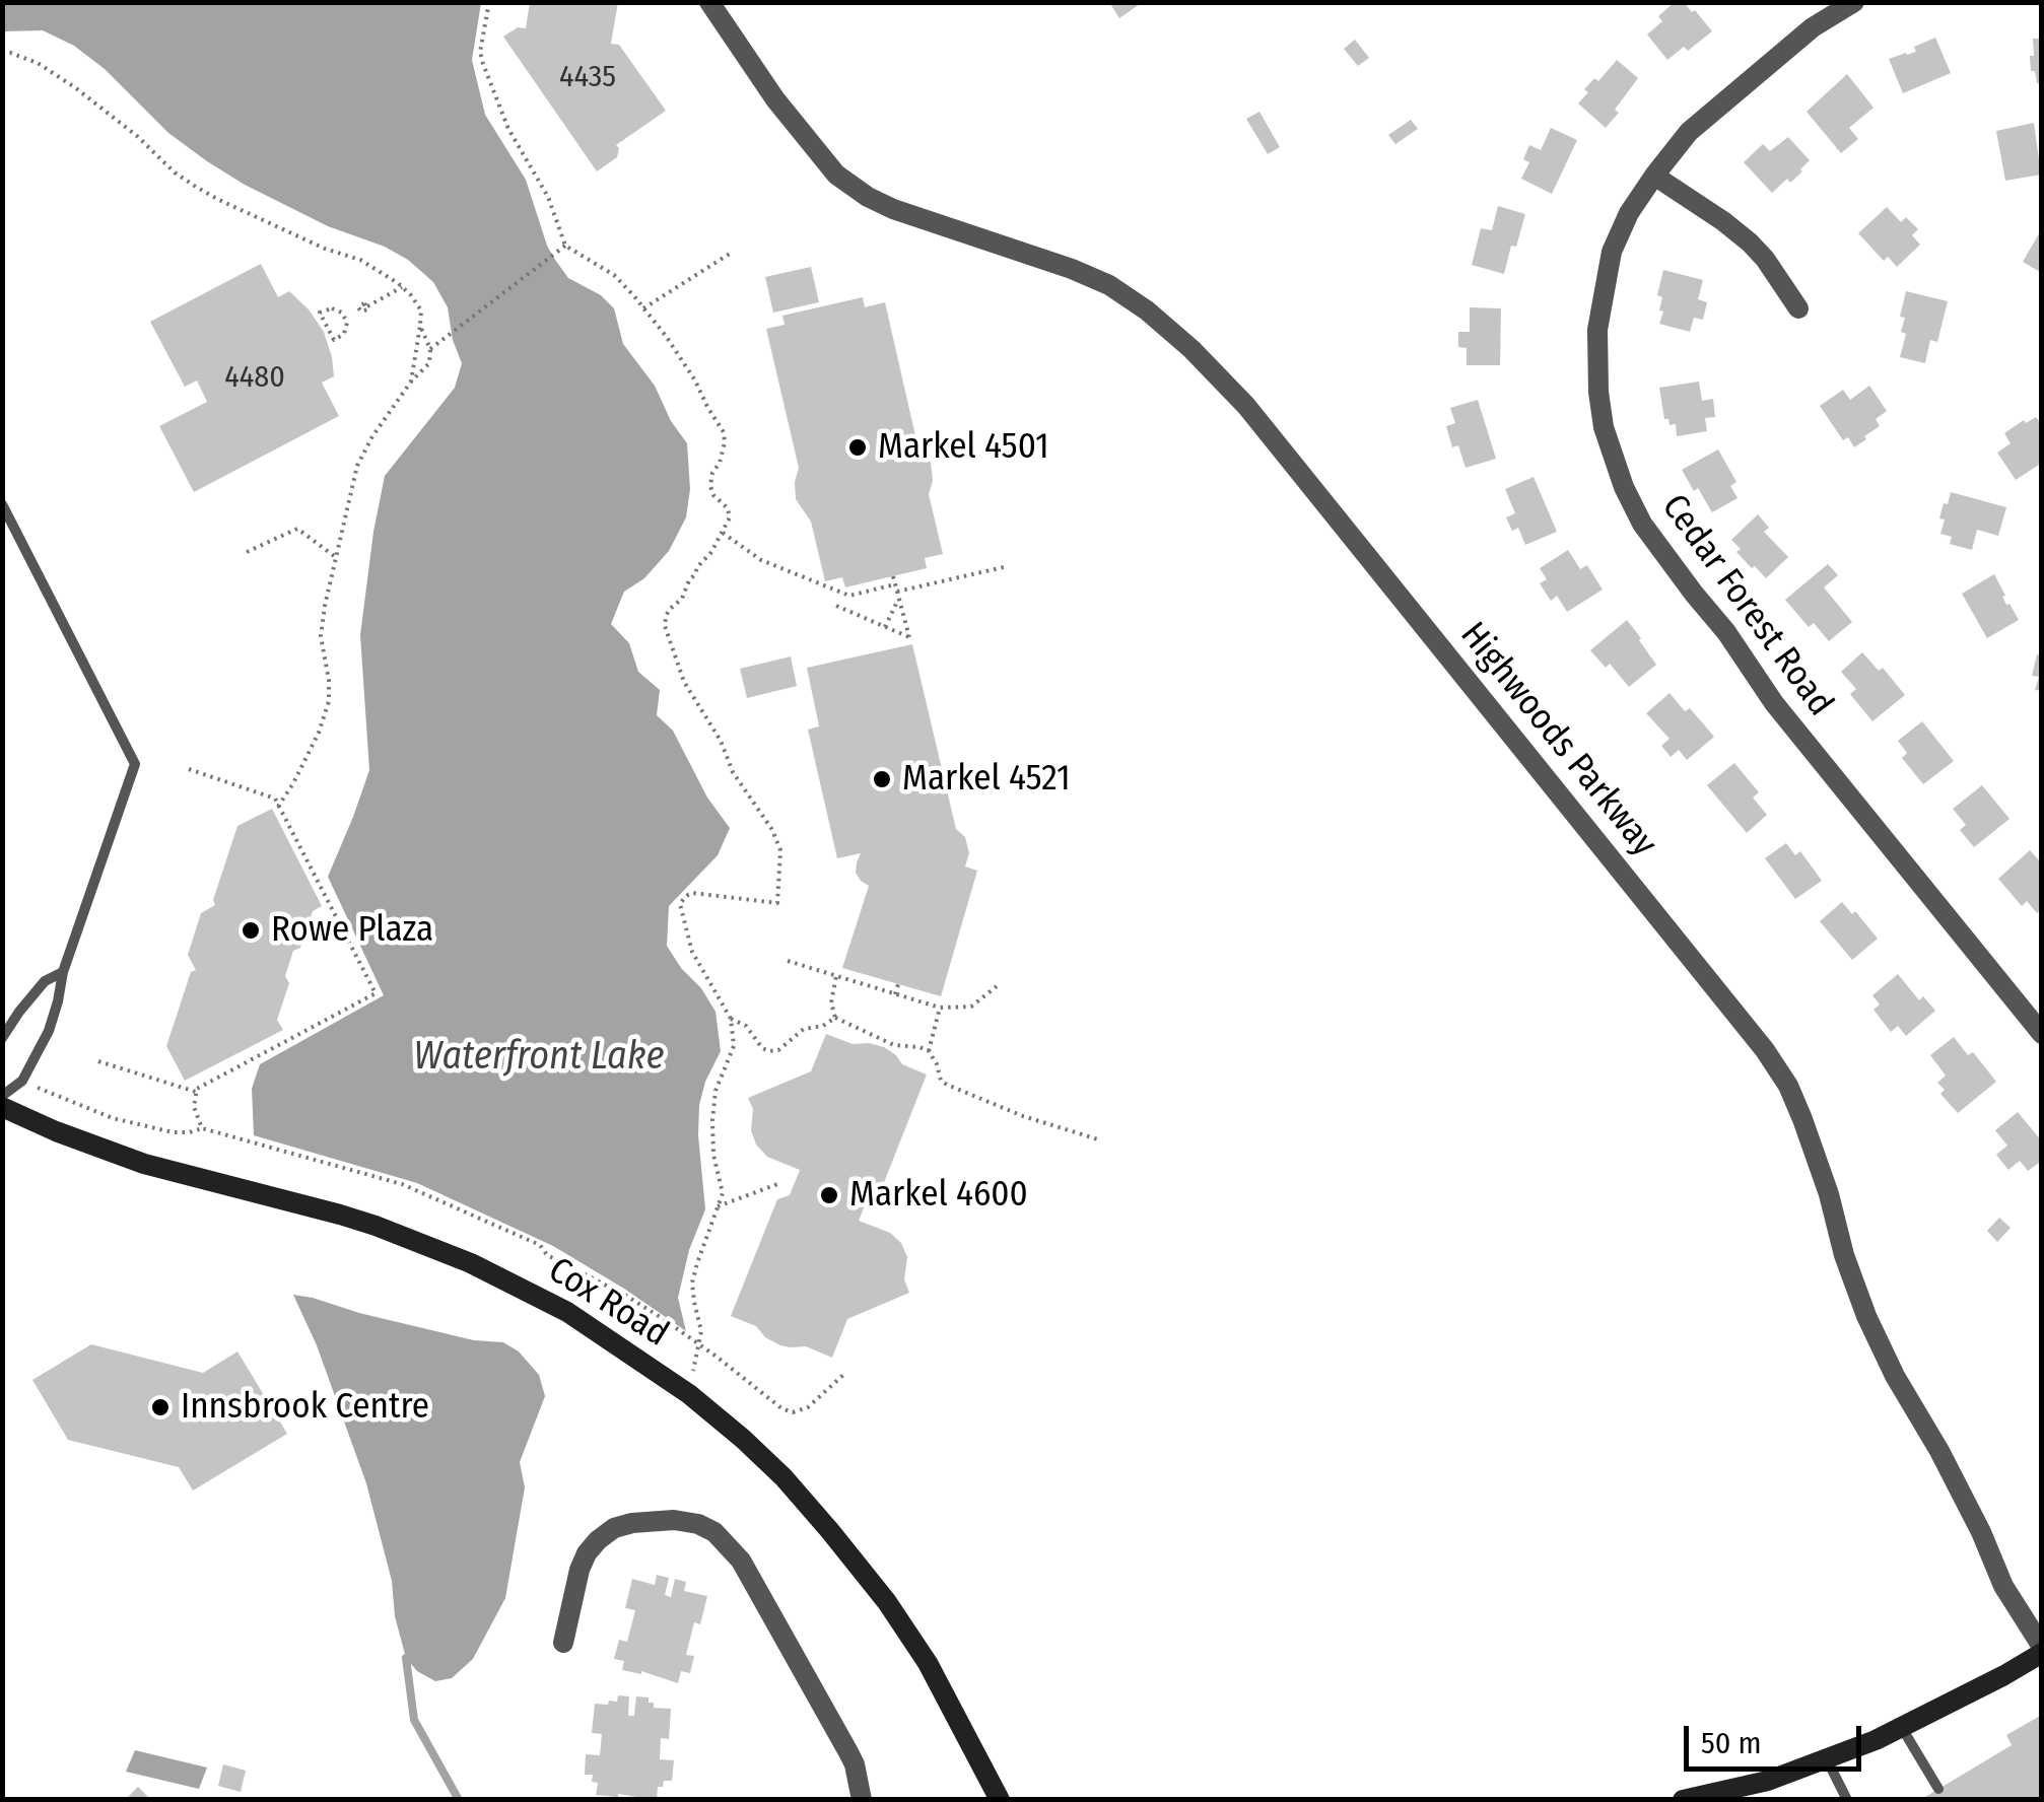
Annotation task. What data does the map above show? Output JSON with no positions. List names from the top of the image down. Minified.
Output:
{"streets":{"main road":["Cox Road"],"street":["Cedar Forest Road","Highwoods Parkway"]},"water":["Waterfront Lake"],"places":["Markel 4501","Markel 4521","Rowe Plaza","Markel 4600","Innsbrook Centre"],"house_numbers":["4435","4480"],"scale_bar":"50 m"}
